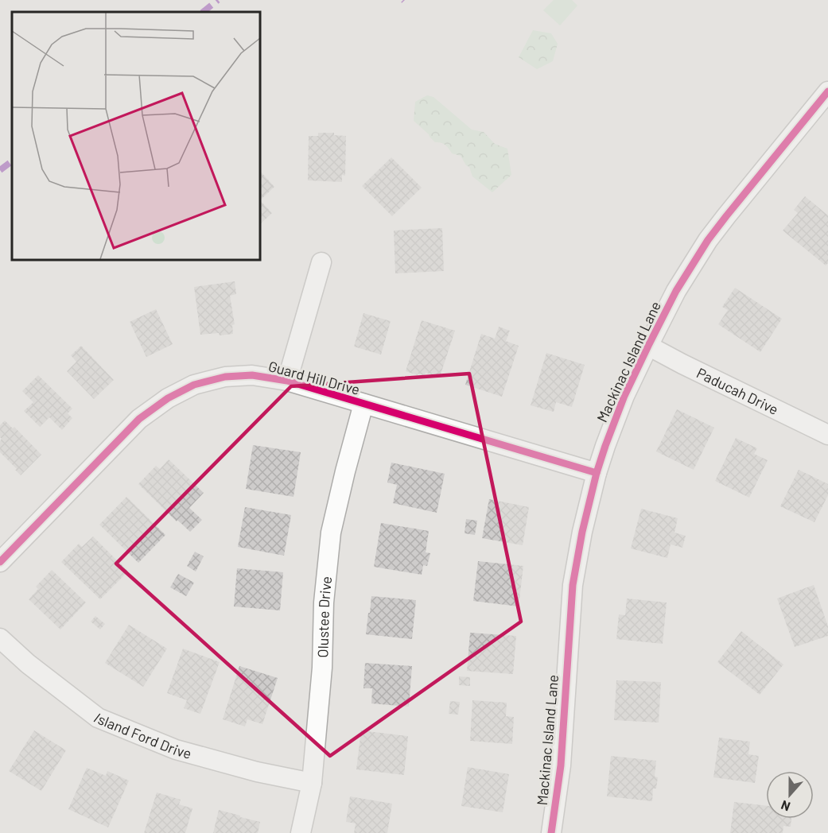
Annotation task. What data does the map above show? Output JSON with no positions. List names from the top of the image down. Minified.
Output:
{"streets":{"street":["Mackinac Island Lane","Guard Hill Drive","Paducah Drive","Olustee Drive","Island Ford Drive"]},"crossings":[["Mackinac Island Lane","Guard Hill Drive"],["Mackinac Island Lane","Paducah Drive"],["Guard Hill Drive","Olustee Drive"],["Olustee Drive","Island Ford Drive"]],"north":"bottom"}
